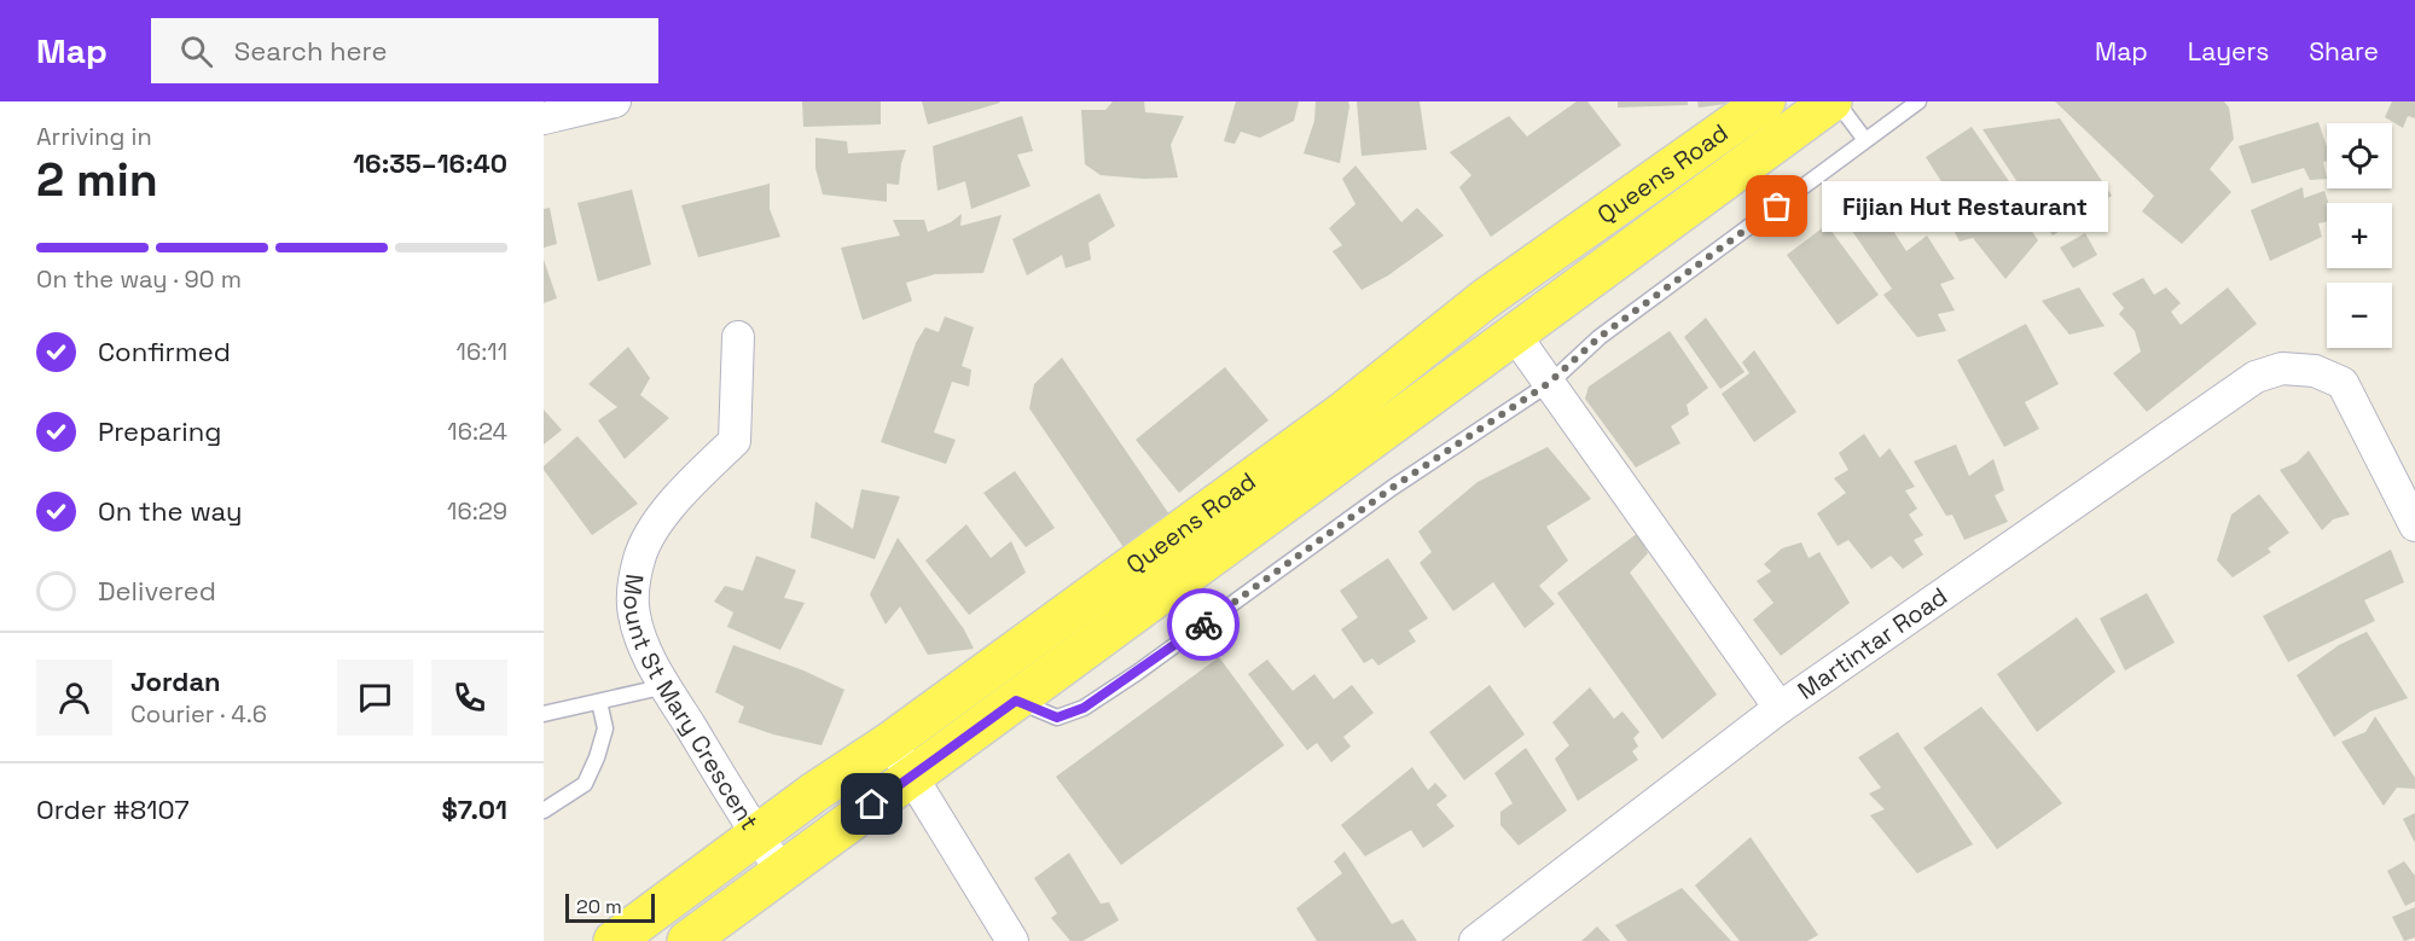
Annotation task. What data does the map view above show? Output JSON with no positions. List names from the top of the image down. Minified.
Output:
{"streets":{"main road":["Queens Road"],"street":["Martintar Road","Mount St Mary Crescent"]},"crossings":[["Queens Road","Mount St Mary Crescent"]],"places":["Fijian Hut Restaurant"],"scale_bar":"20 m","page":{"header":"Map","search":"Search here","nav":["Map","Layers","Share"],"heading":["2 min","Arriving in","16:35–16:40"],"panel":["Jordan","Courier · 4.6","Order #8107","$7.01"],"map_buttons":["+","−"],"bubble":"Fijian Hut Restaurant","bar":"On the way · 90 m","list":[["Confirmed","16:11"],["Preparing","16:24"],["On the way","16:29"],"Delivered"],"scale":"20 m"}}
